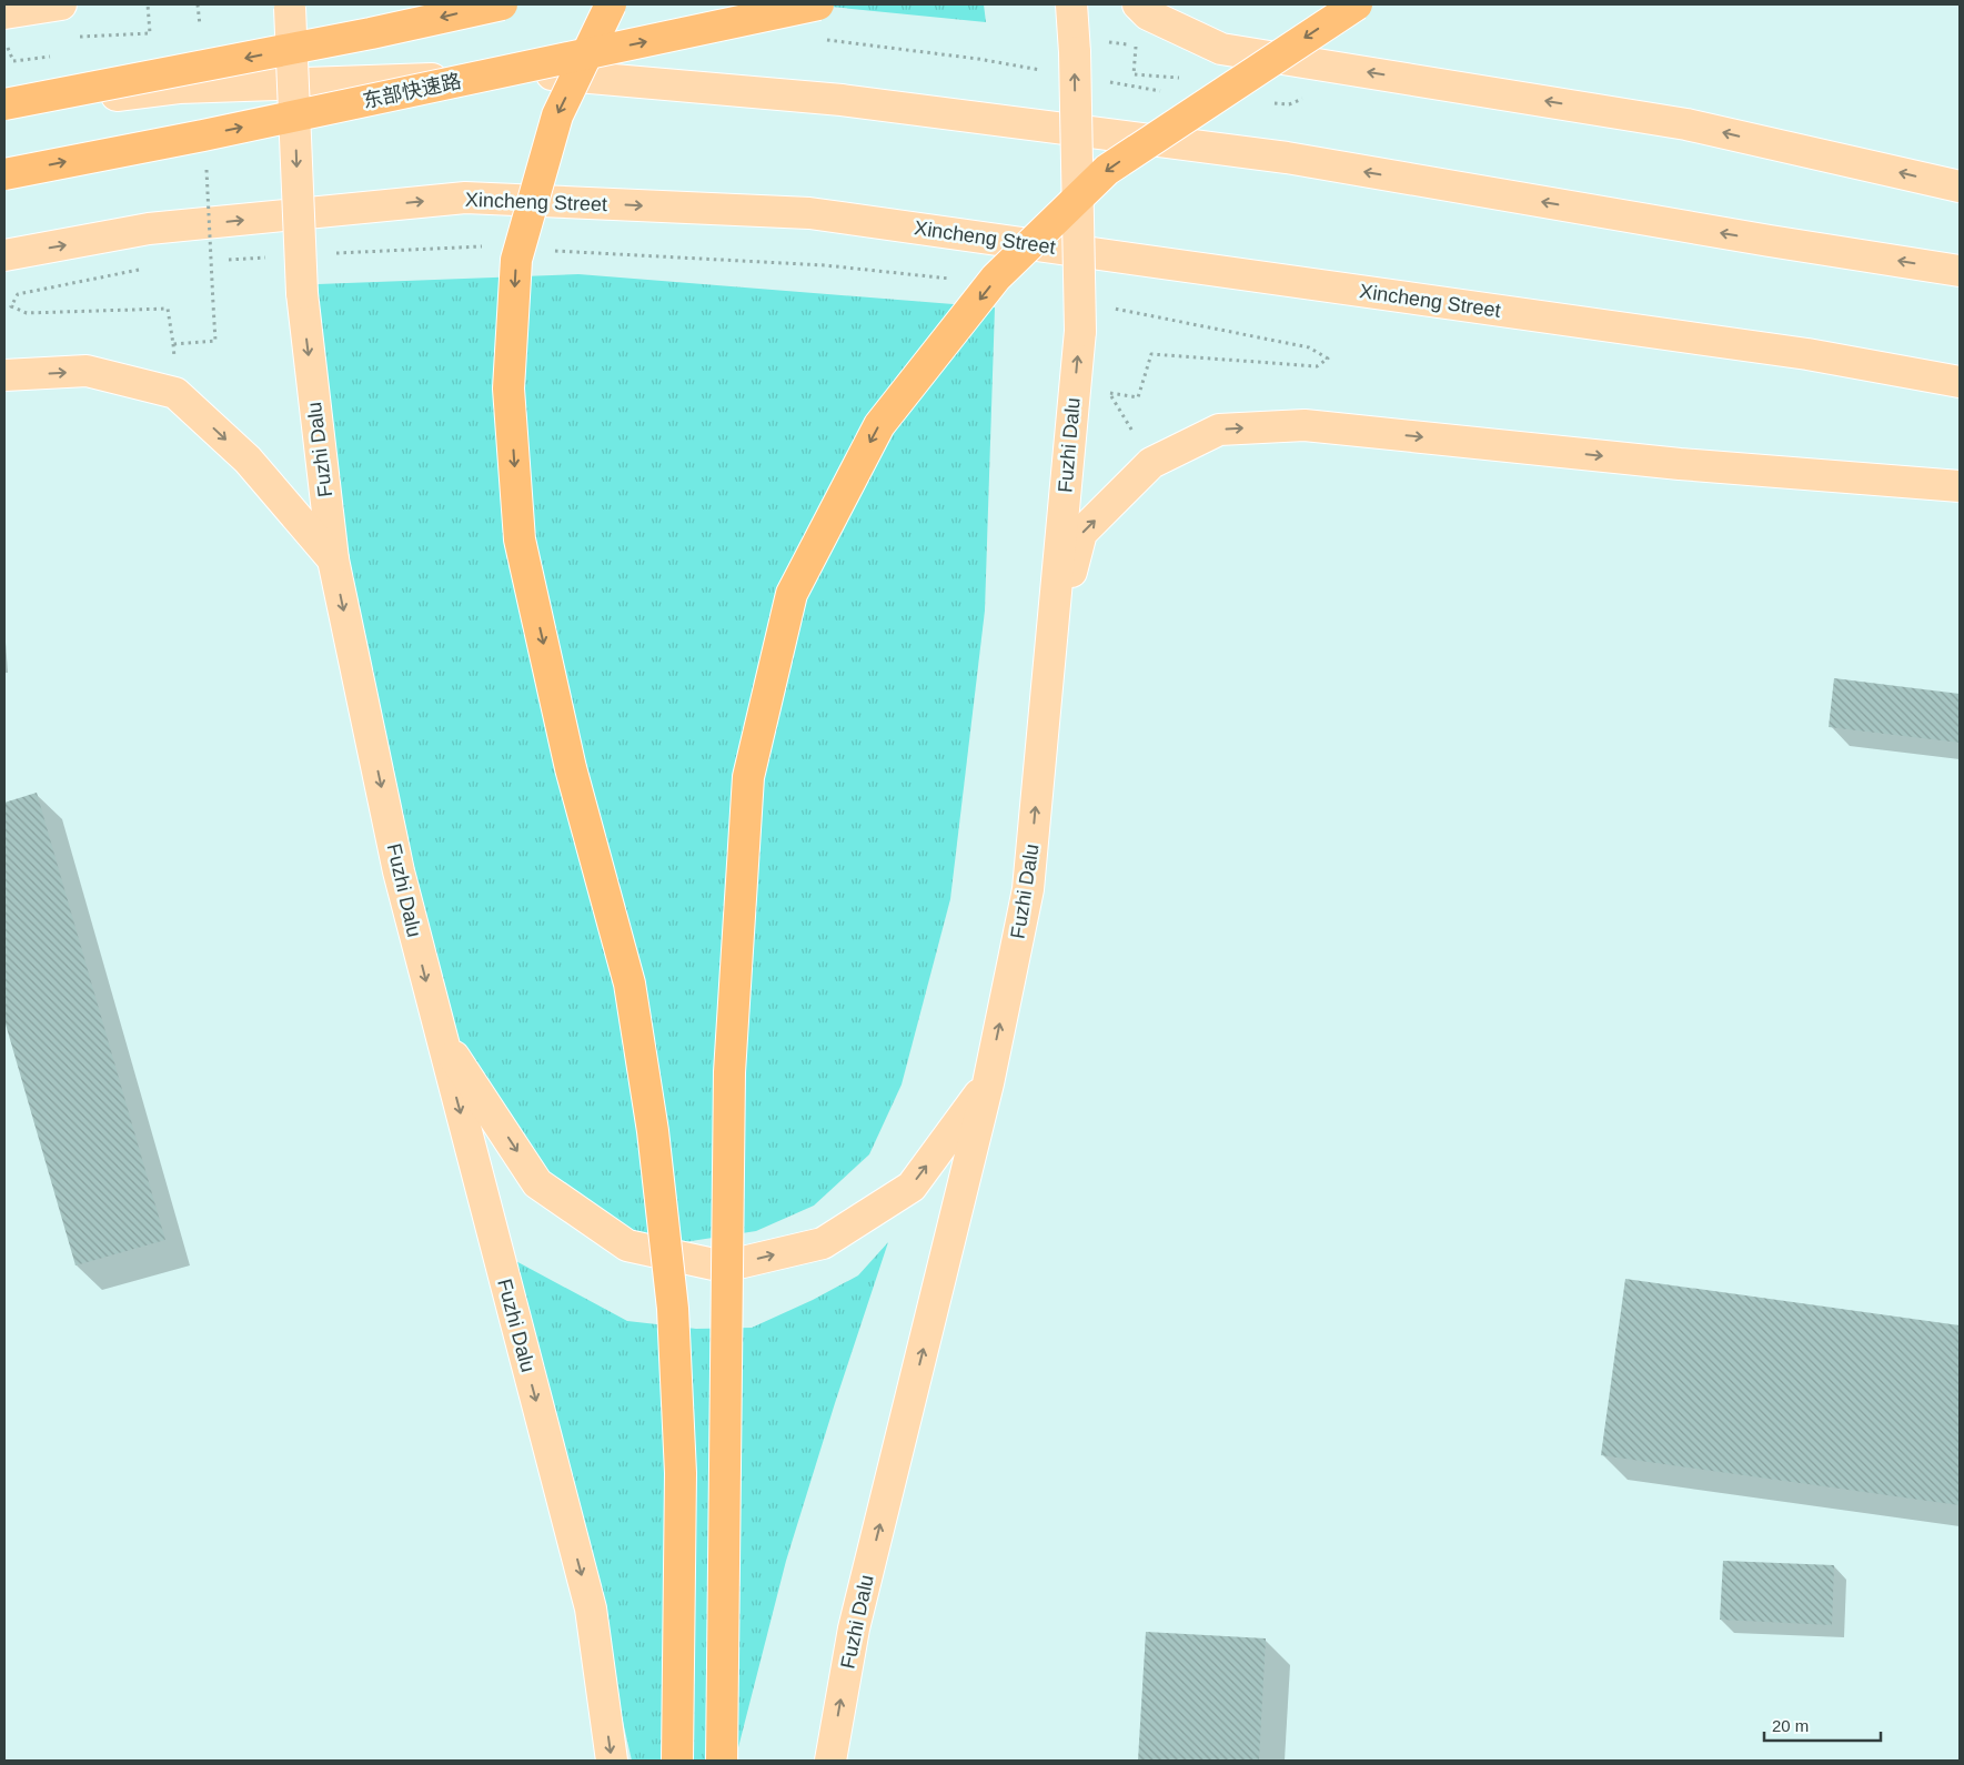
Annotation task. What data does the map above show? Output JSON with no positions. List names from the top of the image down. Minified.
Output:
{"streets":{"highway":["东部快速路"],"main road":["Xincheng Street","Fuzhi Dalu"]},"scale_bar":"20 m"}
